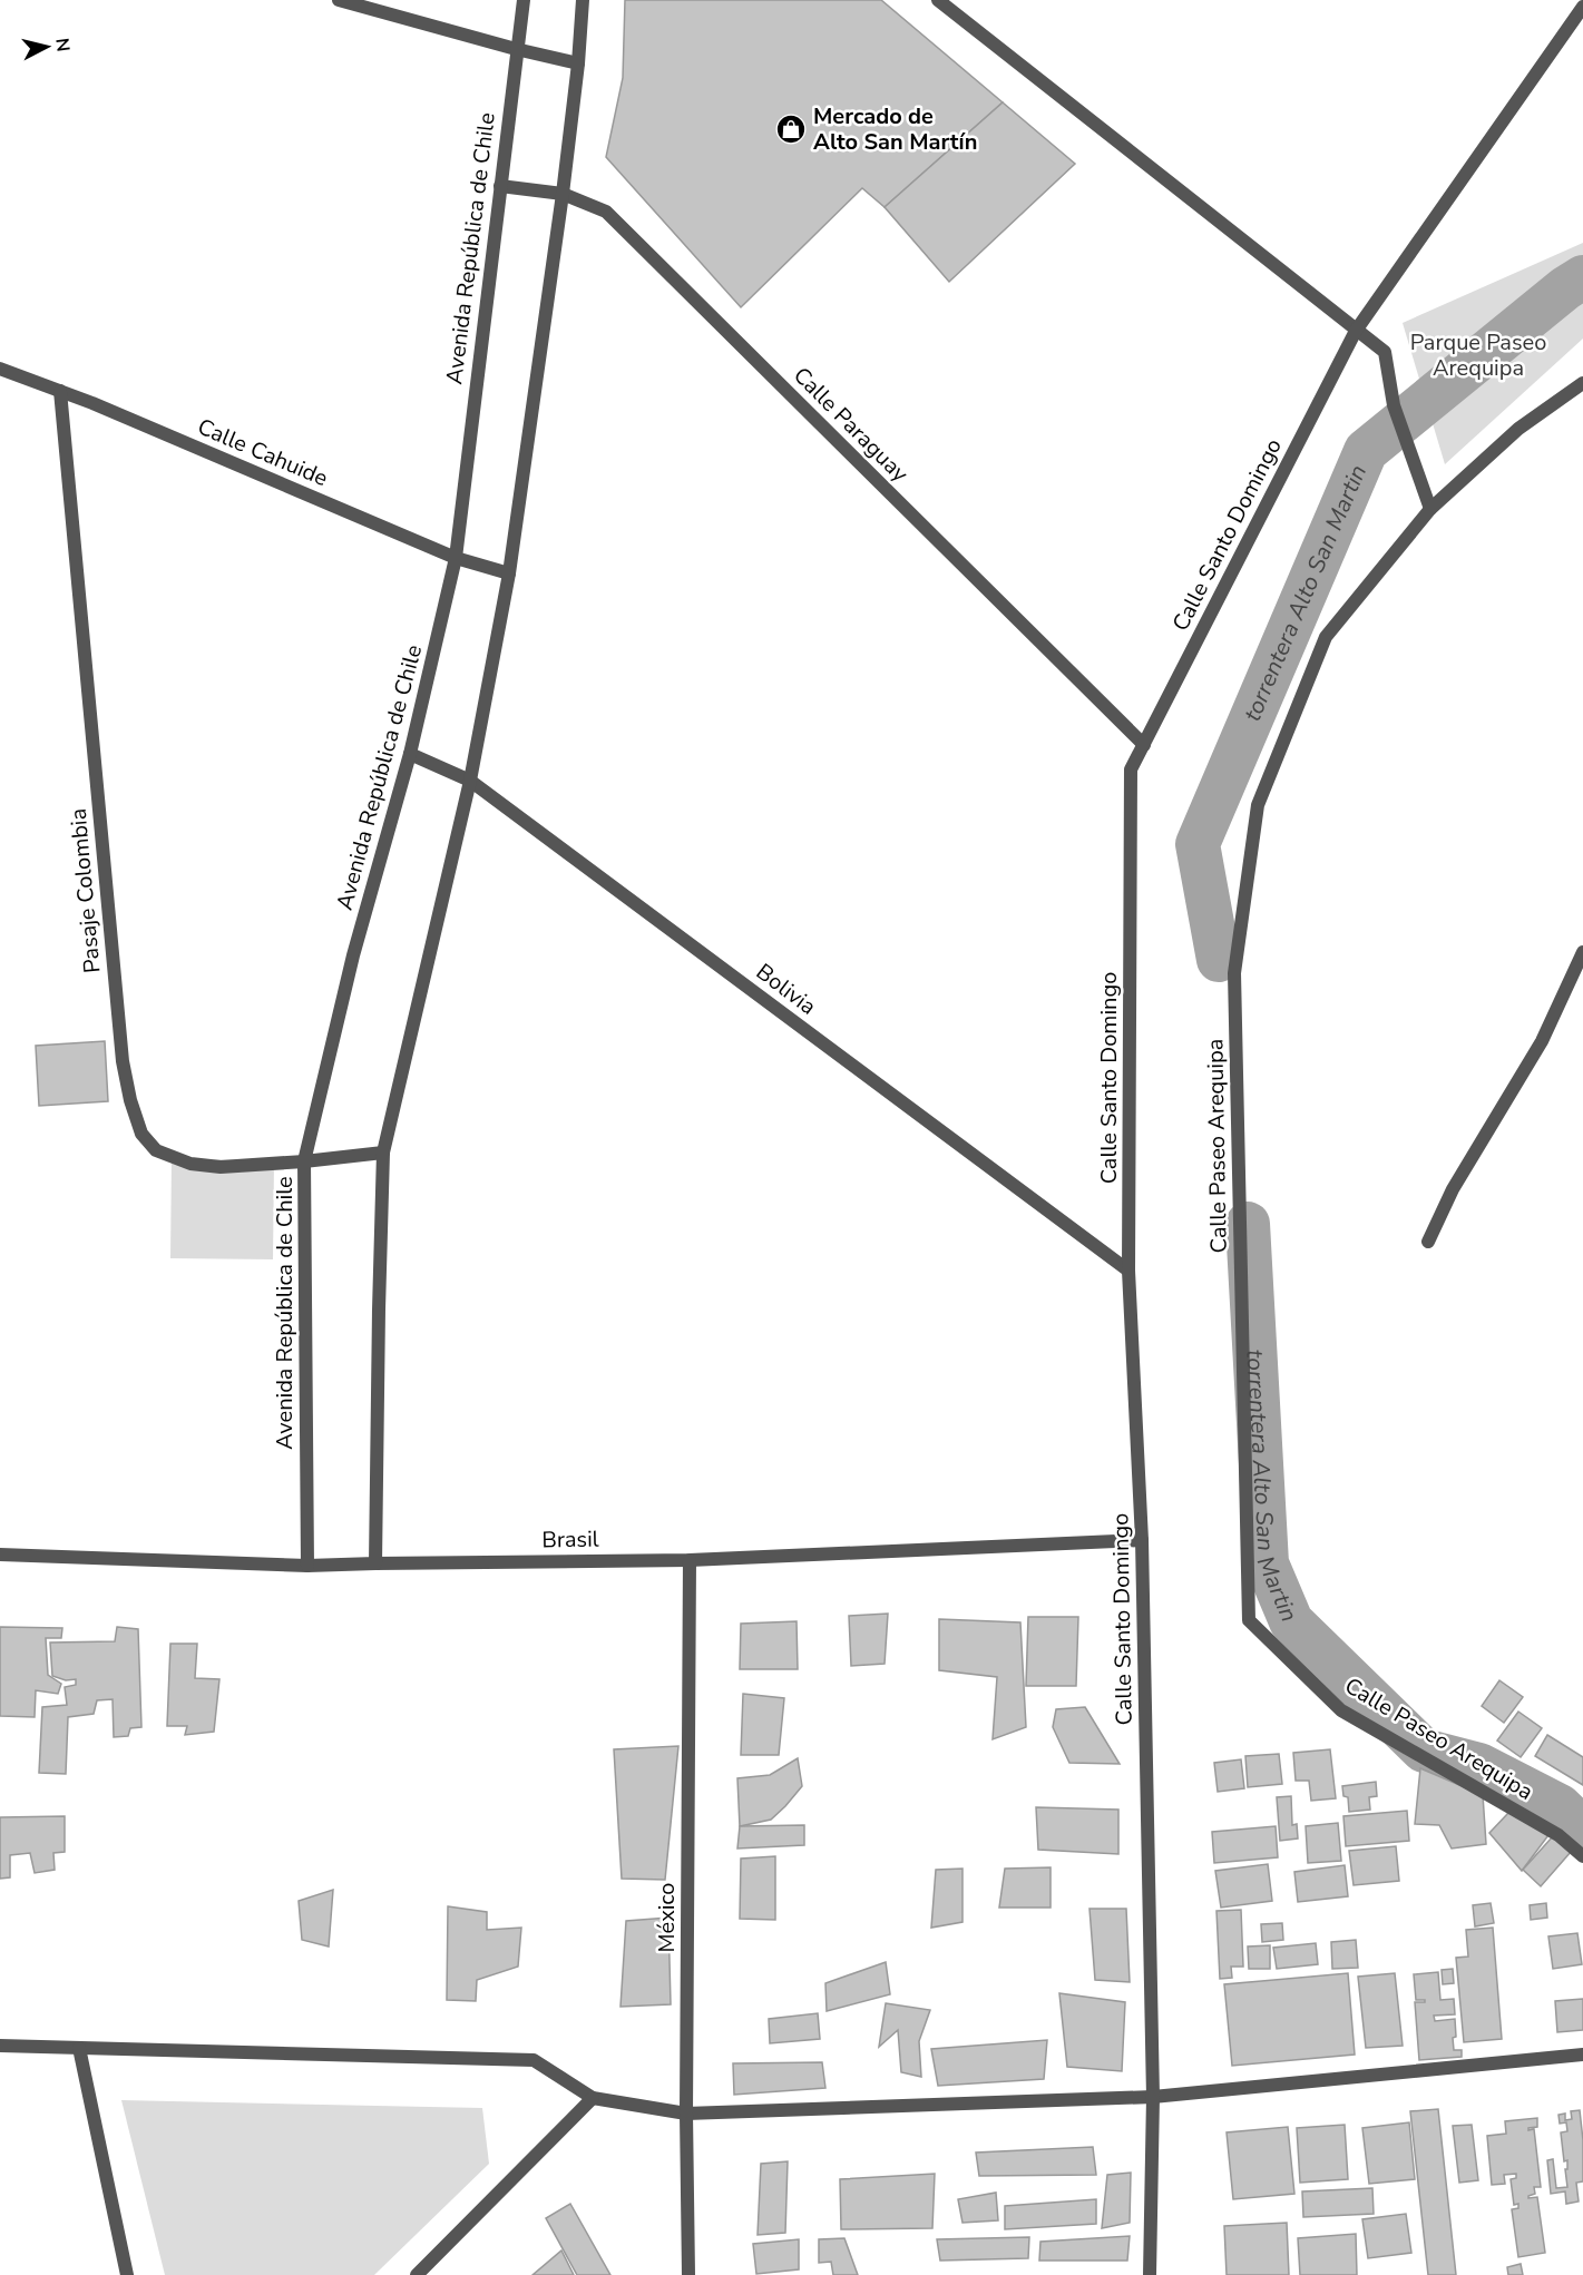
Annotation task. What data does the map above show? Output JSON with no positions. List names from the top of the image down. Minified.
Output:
{"streets":{"street":["Avenida República de Chile","Calle Paraguay","Calle Cahuide","Calle Santo Domingo","Pasaje Colombia","Bolivia","Calle Paseo Arequipa","Brasil","México"]},"crossings":[["Avenida República de Chile","Calle Paraguay"],["Avenida República de Chile","Calle Cahuide"],["Avenida República de Chile","Pasaje Colombia"],["Avenida República de Chile","Bolivia"],["Avenida República de Chile","Brasil"],["Calle Paraguay","Calle Santo Domingo"],["Calle Cahuide","Pasaje Colombia"],["Calle Santo Domingo","Bolivia"],["Calle Santo Domingo","Brasil"],["Brasil","México"]],"water":["torrentera Alto San Martin"],"parks":["Parque Paseo Arequipa"],"places":{"shop":["Mercado de Alto San Martín"]},"north":"right"}
